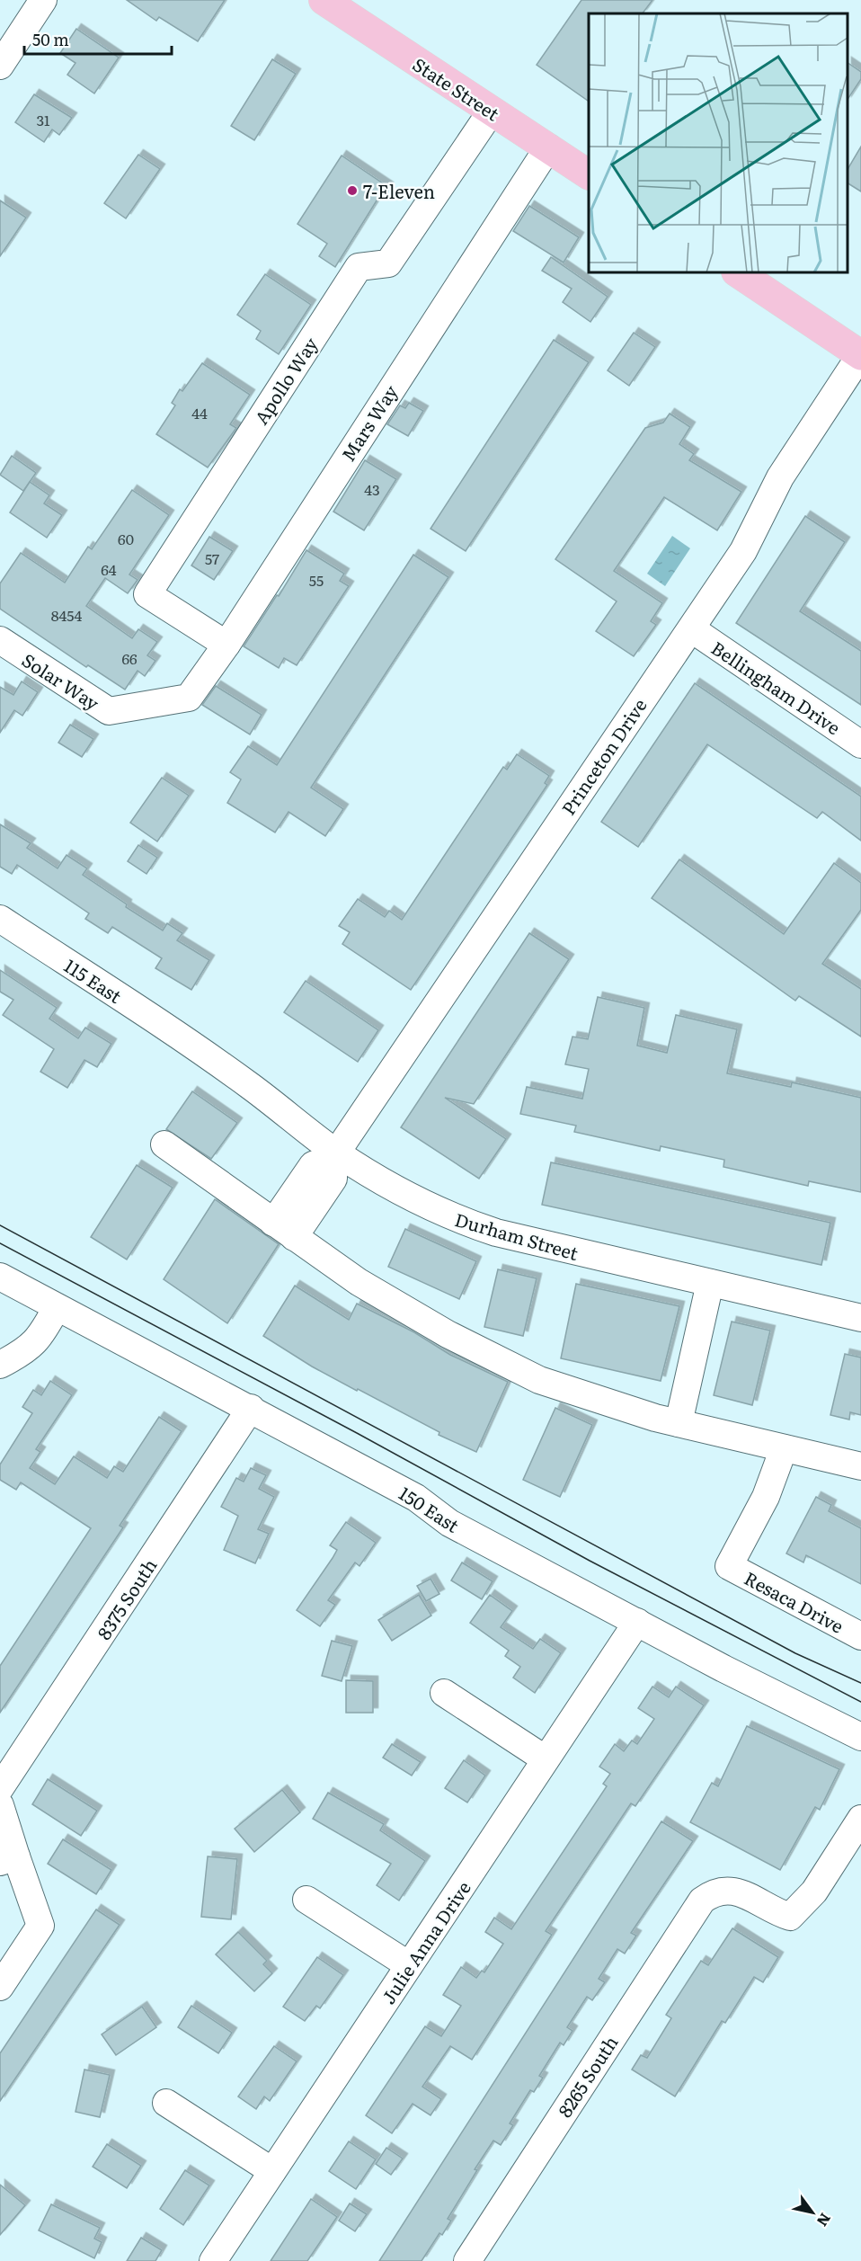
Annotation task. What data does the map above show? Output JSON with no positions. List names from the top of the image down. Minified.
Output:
{"streets":{"main road":["State Street"],"street":["Apollo Way","Mars Way","Solar Way","Bellingham Drive","Princeton Drive","115 East","Durham Street","150 East","8375 South","Resaca Drive","Julie Anna Drive","8265 South"]},"crossings":[["State Street","Apollo Way"],["State Street","Mars Way"],["Apollo Way","Mars Way"],["Mars Way","Solar Way"],["Bellingham Drive","Princeton Drive"],["Princeton Drive","Durham Street"],["115 East","Durham Street"],["150 East","8375 South"],["150 East","Julie Anna Drive"]],"places":["7-Eleven"],"house_numbers":["31","44","43","60","57","64","55","8454","66"],"scale_bar":"50 m","north":"bottom right"}
